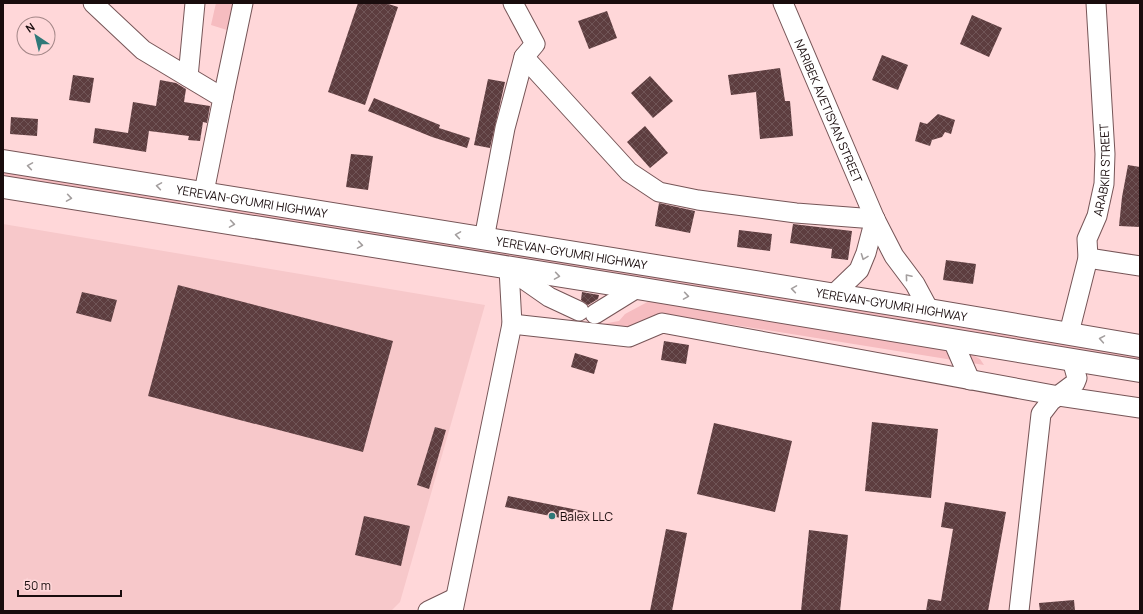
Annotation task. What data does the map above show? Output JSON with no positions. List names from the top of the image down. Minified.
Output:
{"streets":{"highway":["YEREVAN-GYUMRI HIGHWAY"],"street":["NARIBEK AVETISYAN STREET","ARABKIR STREET"]},"crossings":[["NARIBEK AVETISYAN STREET","YEREVAN-GYUMRI HIGHWAY"],["ARABKIR STREET","YEREVAN-GYUMRI HIGHWAY"]],"places":["Balex LLC"],"scale_bar":"50 m","north":"top left"}
